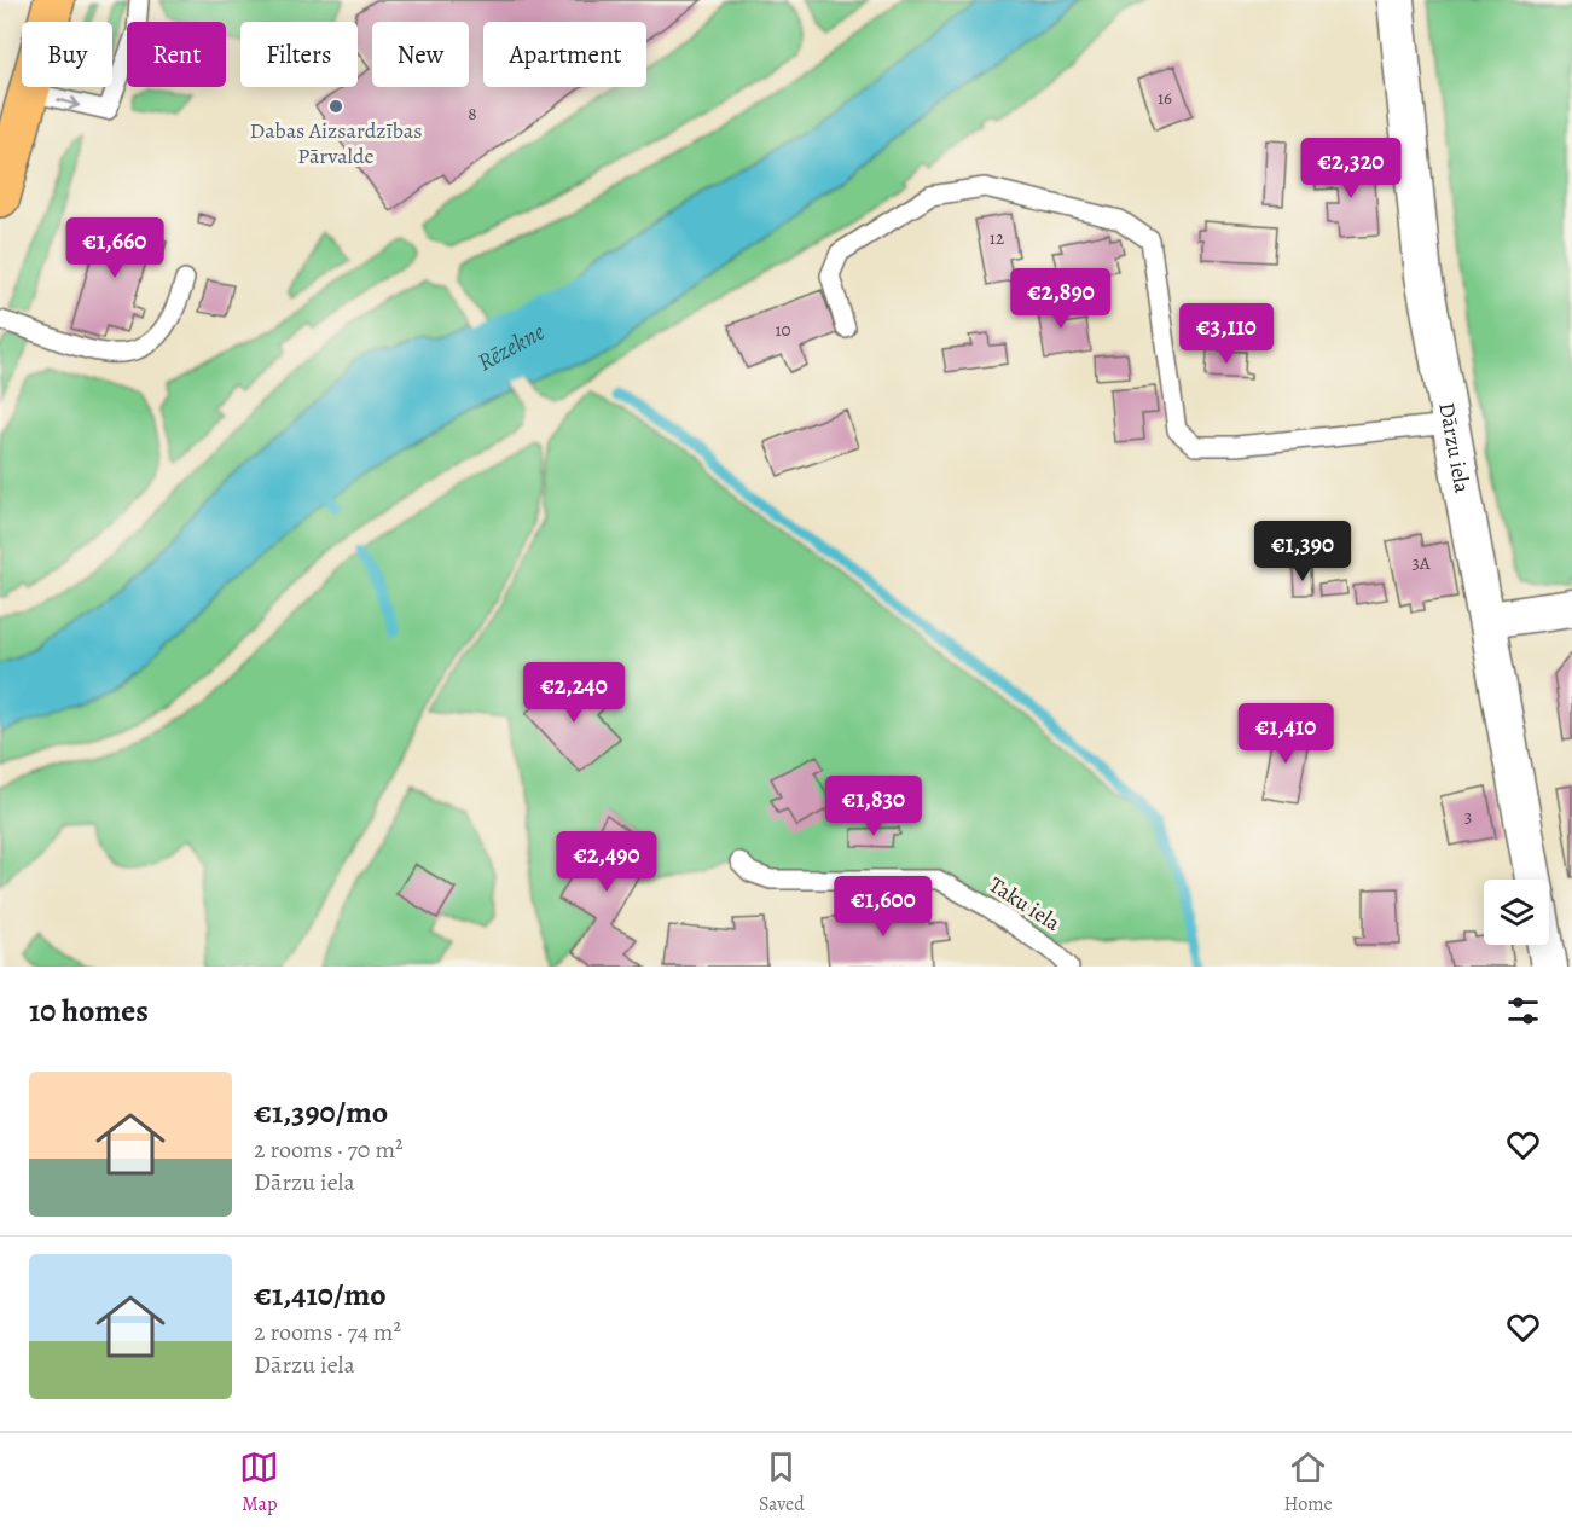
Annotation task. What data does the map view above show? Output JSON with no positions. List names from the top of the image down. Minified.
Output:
{"streets":{"street":["Dārzu iela"],"lane":["Taku iela"]},"water":["Rēzekne"],"places":["Dabas Aizsardzības Pārvalde"],"house_numbers":["16","8","12","10","3A","3"],"page":{"chip":["Buy","Rent","Filters","New","Apartment"],"price":["€2,320","€1,660","€2,890","€3,110","€1,390","€2,240","€1,410","€1,830","€2,490","€1,600"],"heading":"10 homes","list":[{"name":"€1,390/mo","note":"2 rooms · 70 m² · Dārzu iela"},{"name":"€1,410/mo","note":"2 rooms · 74 m² · Dārzu iela"}],"tabs":["Map","Saved","Home"]}}
